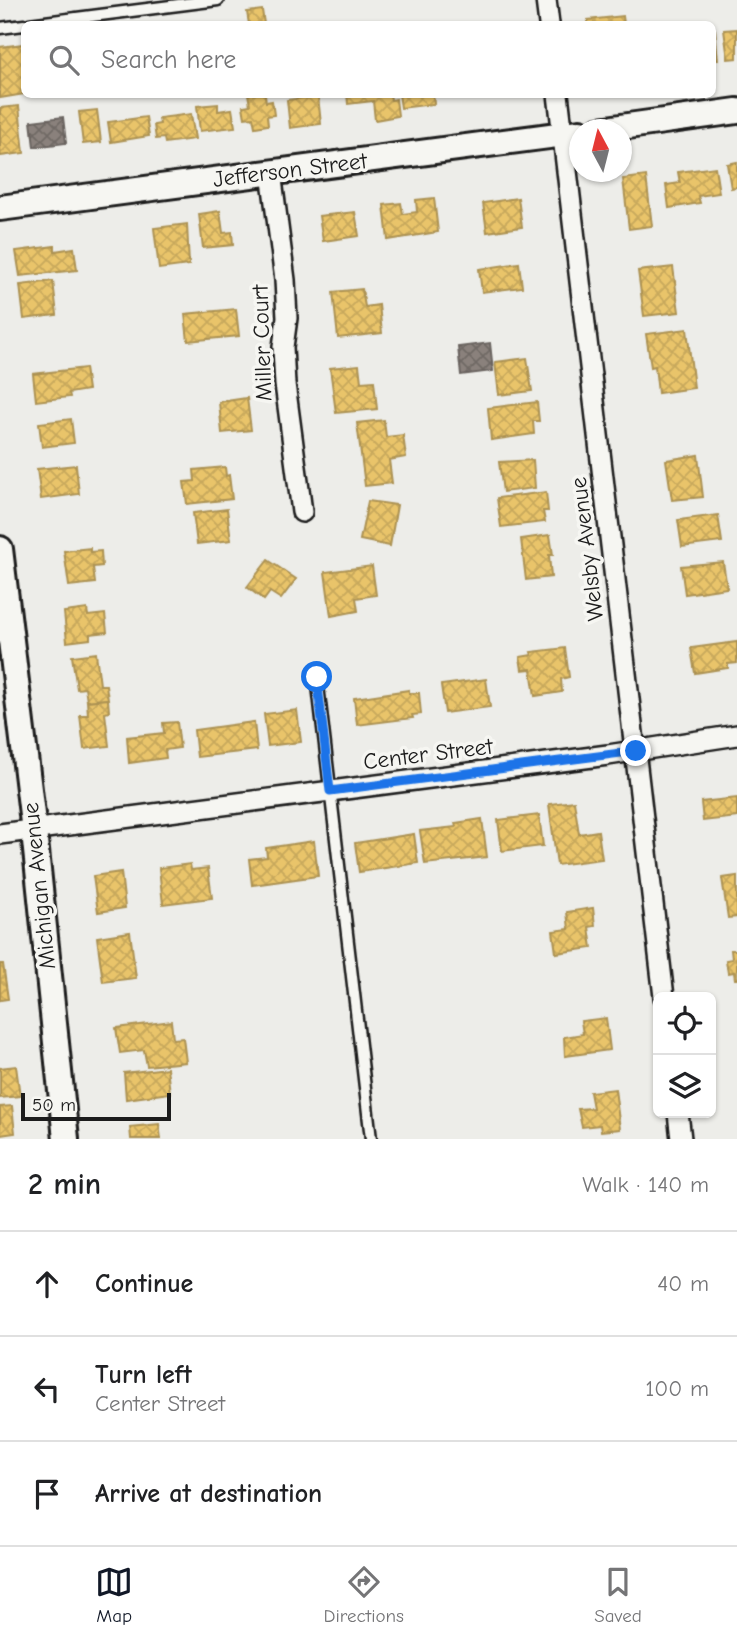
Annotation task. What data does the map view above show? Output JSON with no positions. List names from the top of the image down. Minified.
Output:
{"streets":{"street":["Jefferson Street","Miller Court","Welsby Avenue","Center Street","Michigan Avenue"]},"crossings":[["Jefferson Street","Miller Court"],["Welsby Avenue","Center Street"],["Center Street","Michigan Avenue"]],"scale_bar":"50 m","north":"top","page":{"search":"Search here","scale":"50 m","heading":["2 min","Walk · 140 m"],"list":[["Continue","40 m"],["Turn left","Center Street","100 m"],"Arrive at destination"],"nav":["Map","Directions","Saved"]}}
